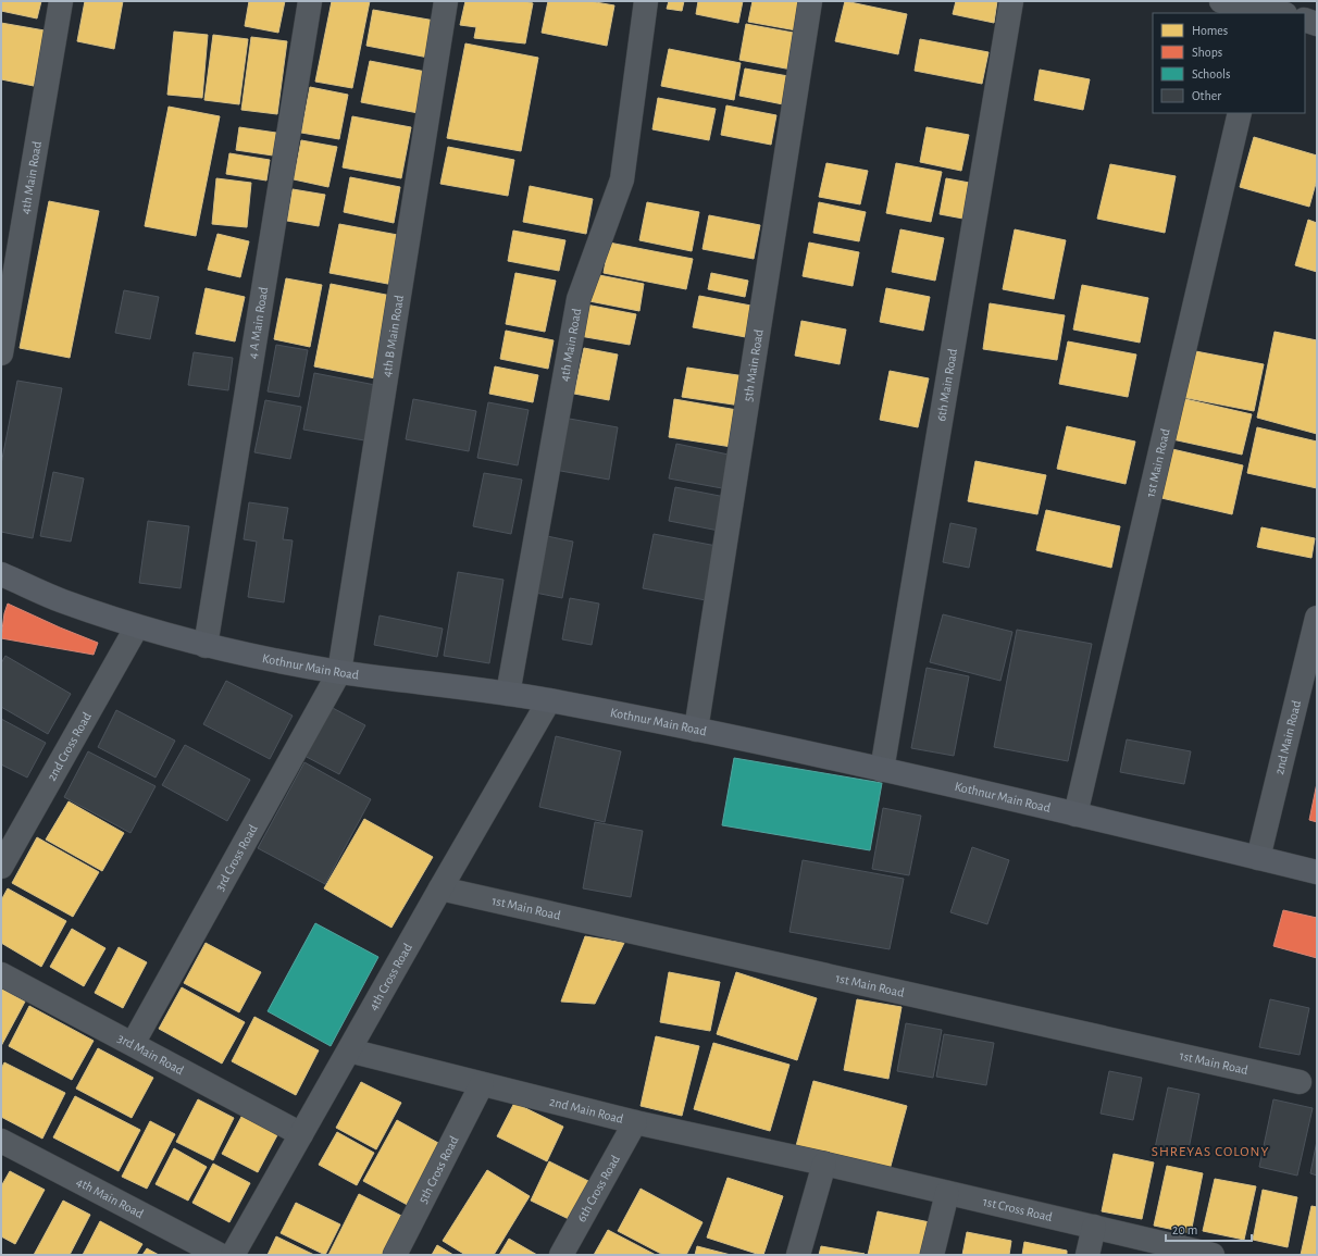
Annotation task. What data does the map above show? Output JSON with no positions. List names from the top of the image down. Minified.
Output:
{"streets":{"main road":["Kothnur Main Road"],"street":["4th Main Road","4 A Main Road","4th B Main Road","5th Main Road","6th Main Road","1st Main Road","2nd Main Road","2nd Cross Road","3rd Cross Road","4th Cross Road","3rd Main Road","5th Cross Road","6th Cross Road","1st Cross Road"]},"crossings":[["4th Main Road","Kothnur Main Road"],["4 A Main Road","Kothnur Main Road"],["4th B Main Road","Kothnur Main Road"],["4th B Main Road","3rd Cross Road"],["5th Main Road","Kothnur Main Road"],["6th Main Road","Kothnur Main Road"],["1st Main Road","Kothnur Main Road"],["1st Main Road","4th Cross Road"],["Kothnur Main Road","2nd Main Road"],["Kothnur Main Road","2nd Cross Road"],["Kothnur Main Road","3rd Cross Road"],["Kothnur Main Road","4th Cross Road"],["2nd Main Road","4th Cross Road"],["2nd Main Road","5th Cross Road"],["2nd Main Road","6th Cross Road"],["2nd Main Road","1st Cross Road"],["3rd Cross Road","3rd Main Road"],["4th Cross Road","3rd Main Road"]],"districts":["SHREYAS COLONY"],"legend":["Homes","Shops","Schools","Other"],"scale_bar":"20 m"}
